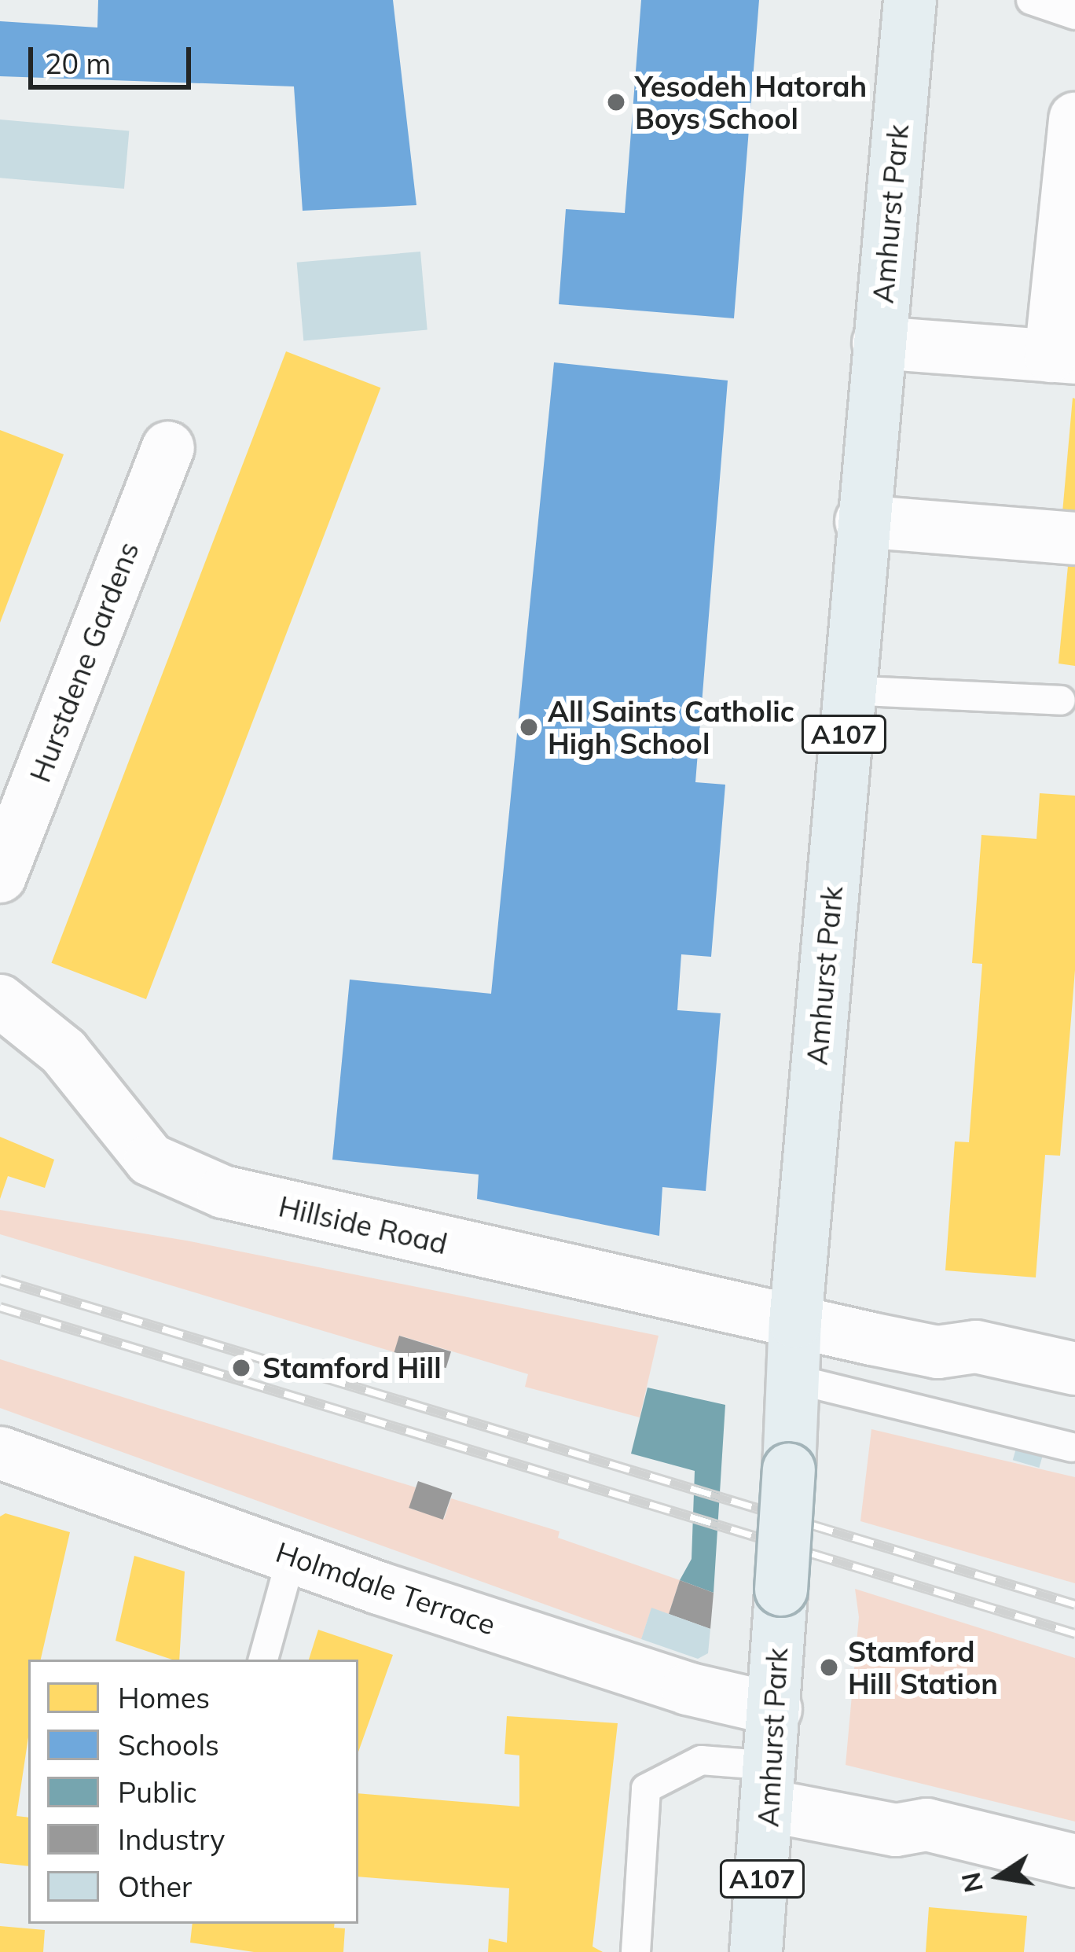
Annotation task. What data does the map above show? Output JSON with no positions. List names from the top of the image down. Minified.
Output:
{"streets":{"main road":["Amhurst Park","A107"],"street":["Hurstdene Gardens","Hillside Road","Holmdale Terrace"]},"crossings":[["Amhurst Park","Hillside Road"],["Amhurst Park","Holmdale Terrace"]],"places":["Yesodeh Hatorah Boys School","All Saints Catholic High School","Stamford Hill","Stamford Hill Station"],"legend":["Homes","Schools","Public","Industry","Other"],"scale_bar":"20 m","north":"left"}
